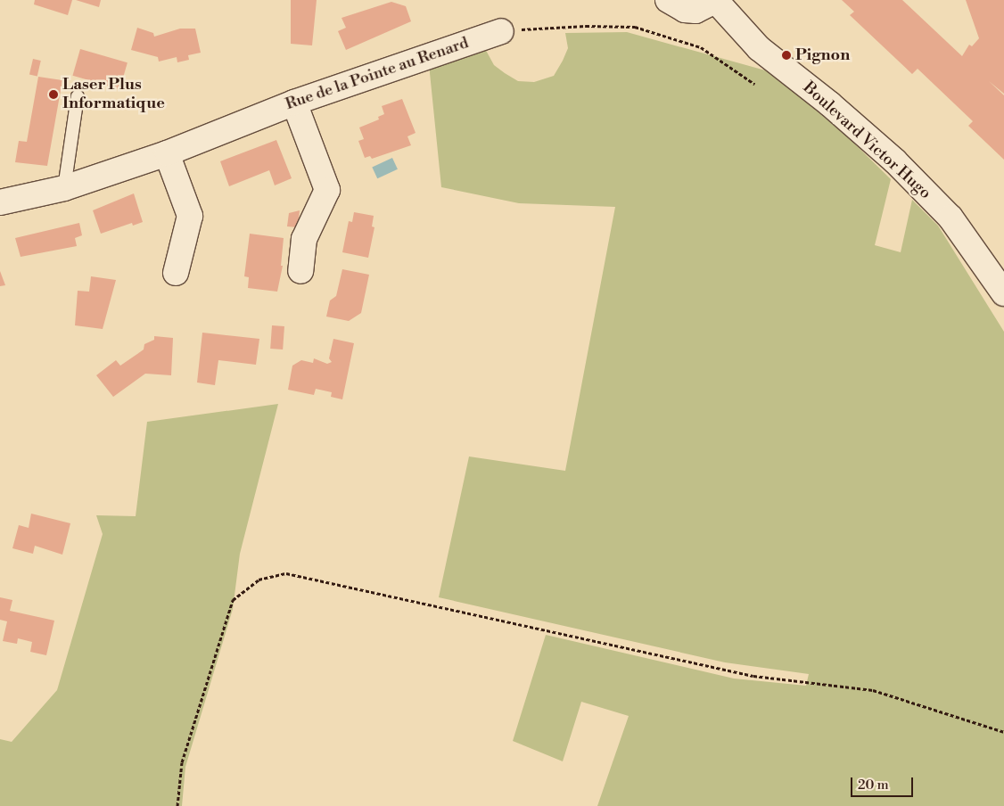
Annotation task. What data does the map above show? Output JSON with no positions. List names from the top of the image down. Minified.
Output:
{"streets":{"street":["Rue de la Pointe au Renard","Boulevard Victor Hugo"]},"places":["Pignon","Laser Plus Informatique"],"scale_bar":"20 m"}
